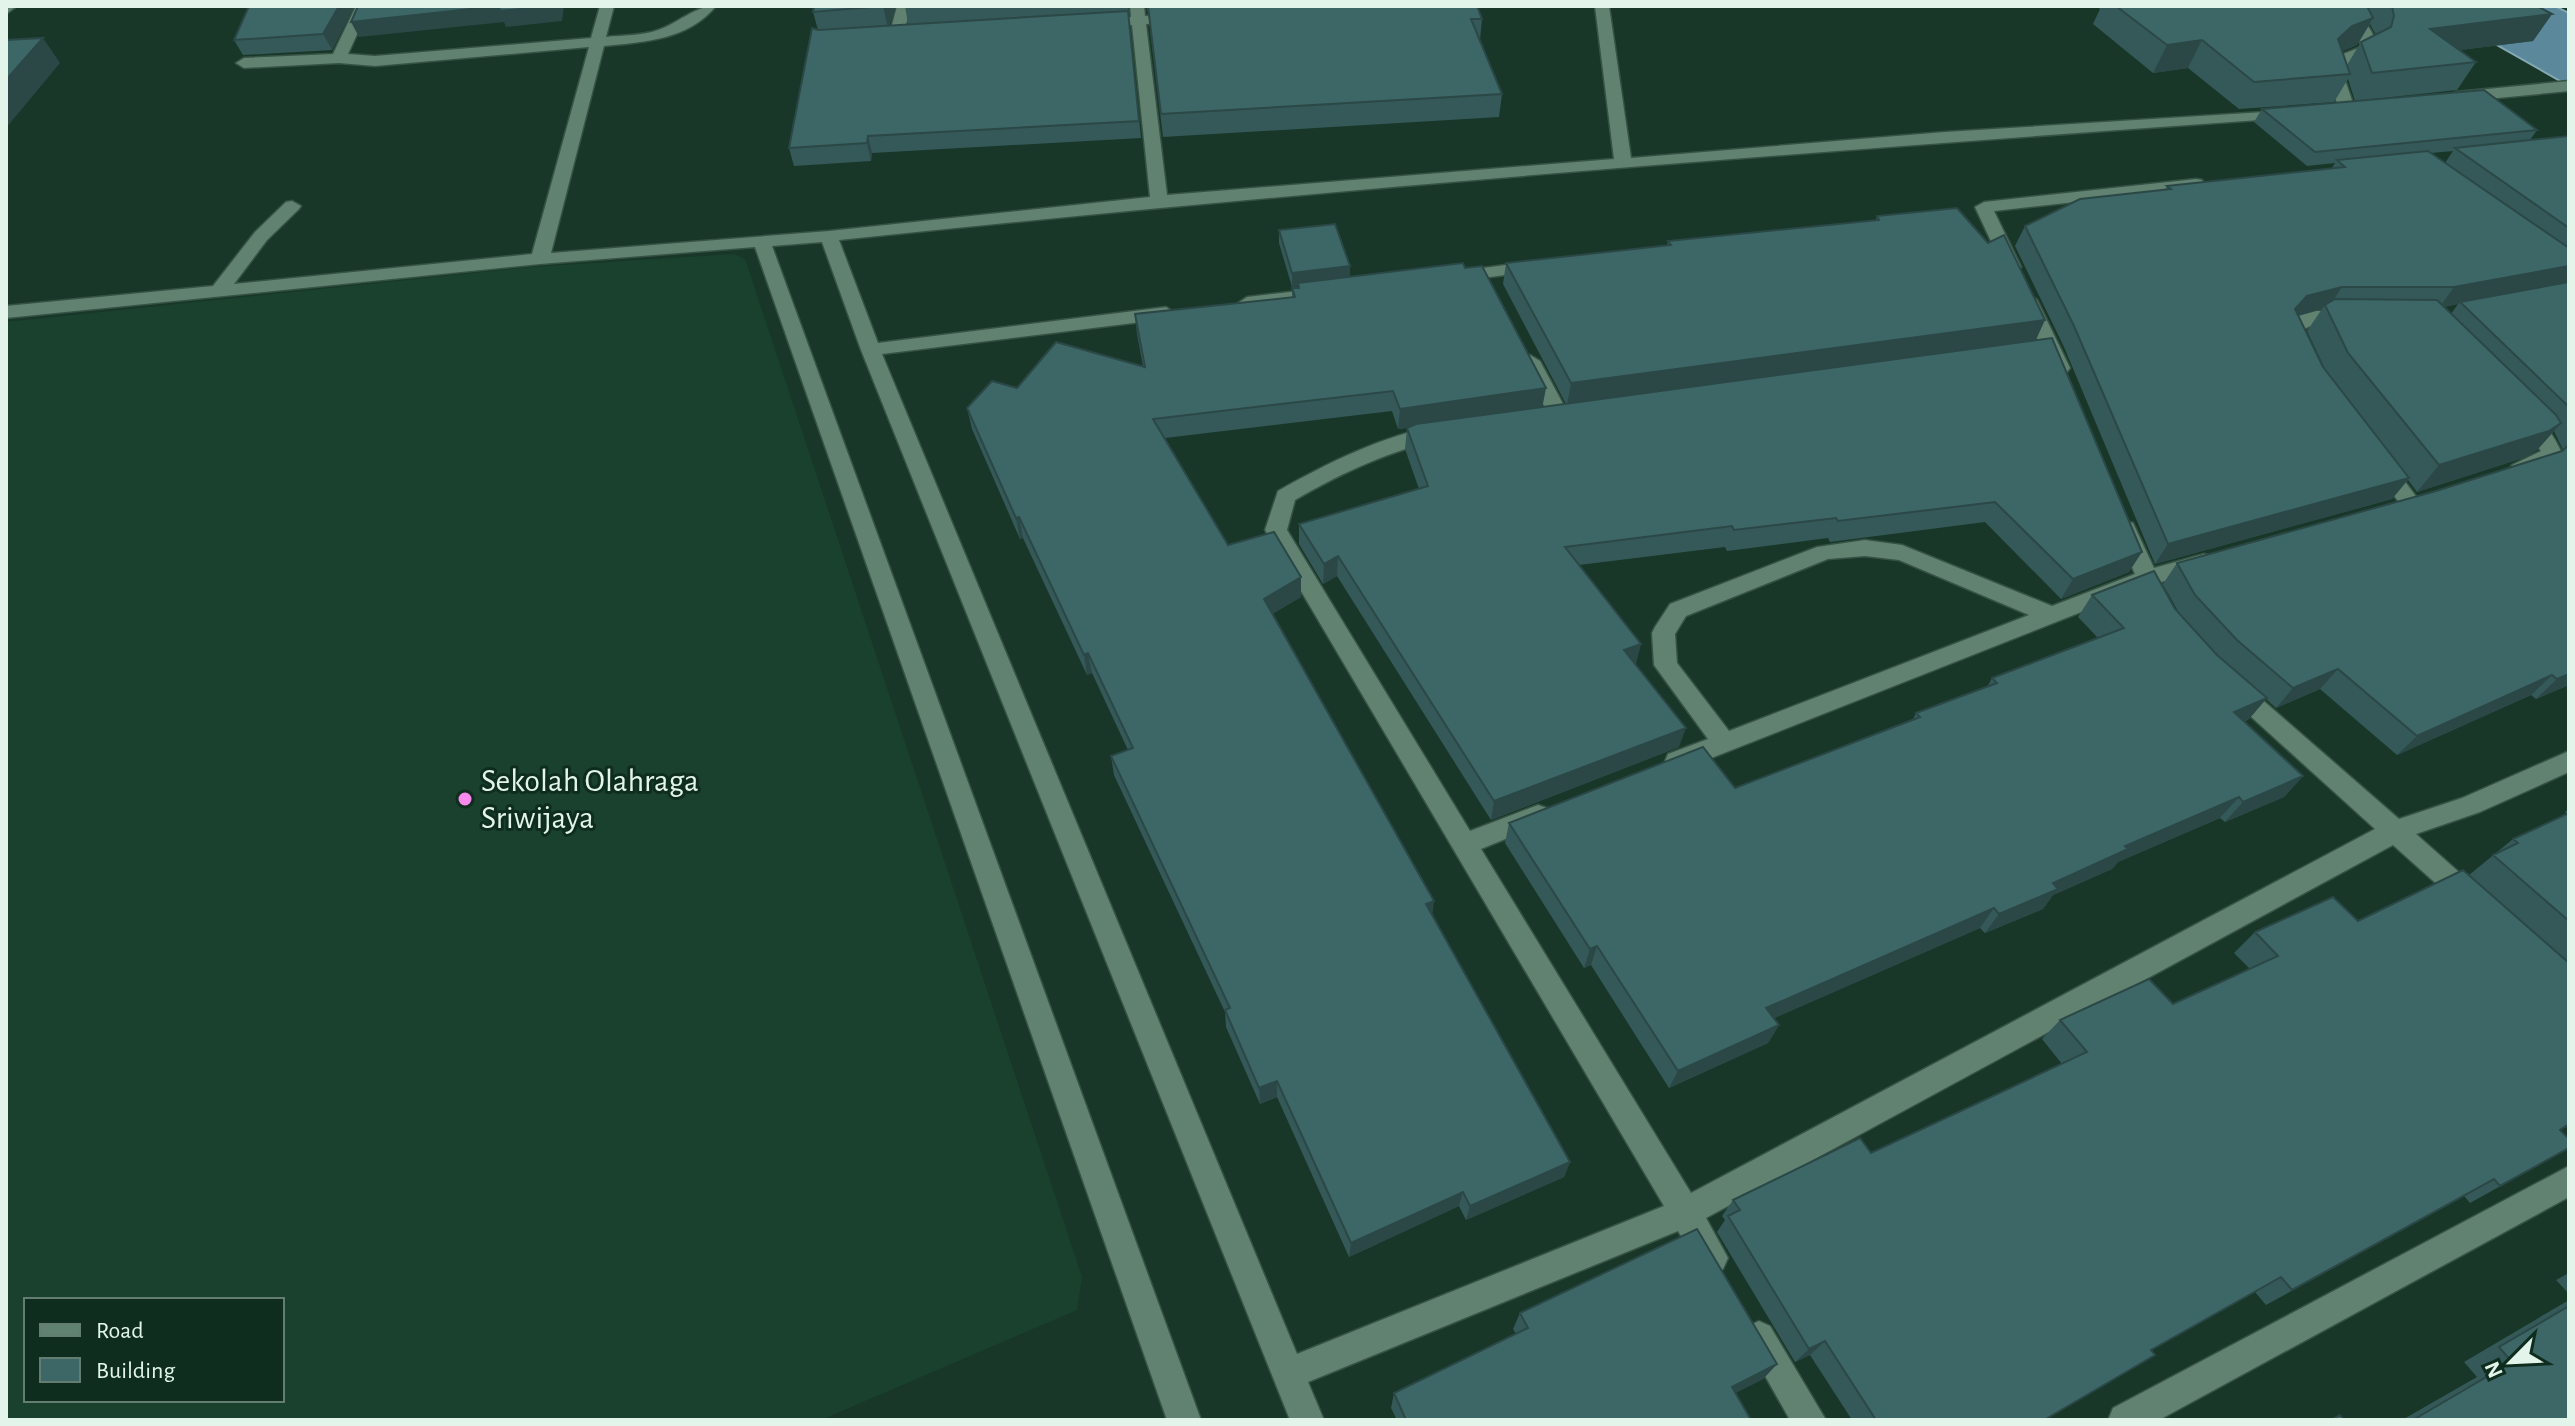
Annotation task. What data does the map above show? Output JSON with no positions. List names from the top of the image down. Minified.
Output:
{"places":["Sekolah Olahraga Sriwijaya"],"legend":["Road","Building"],"north":"bottom left"}
